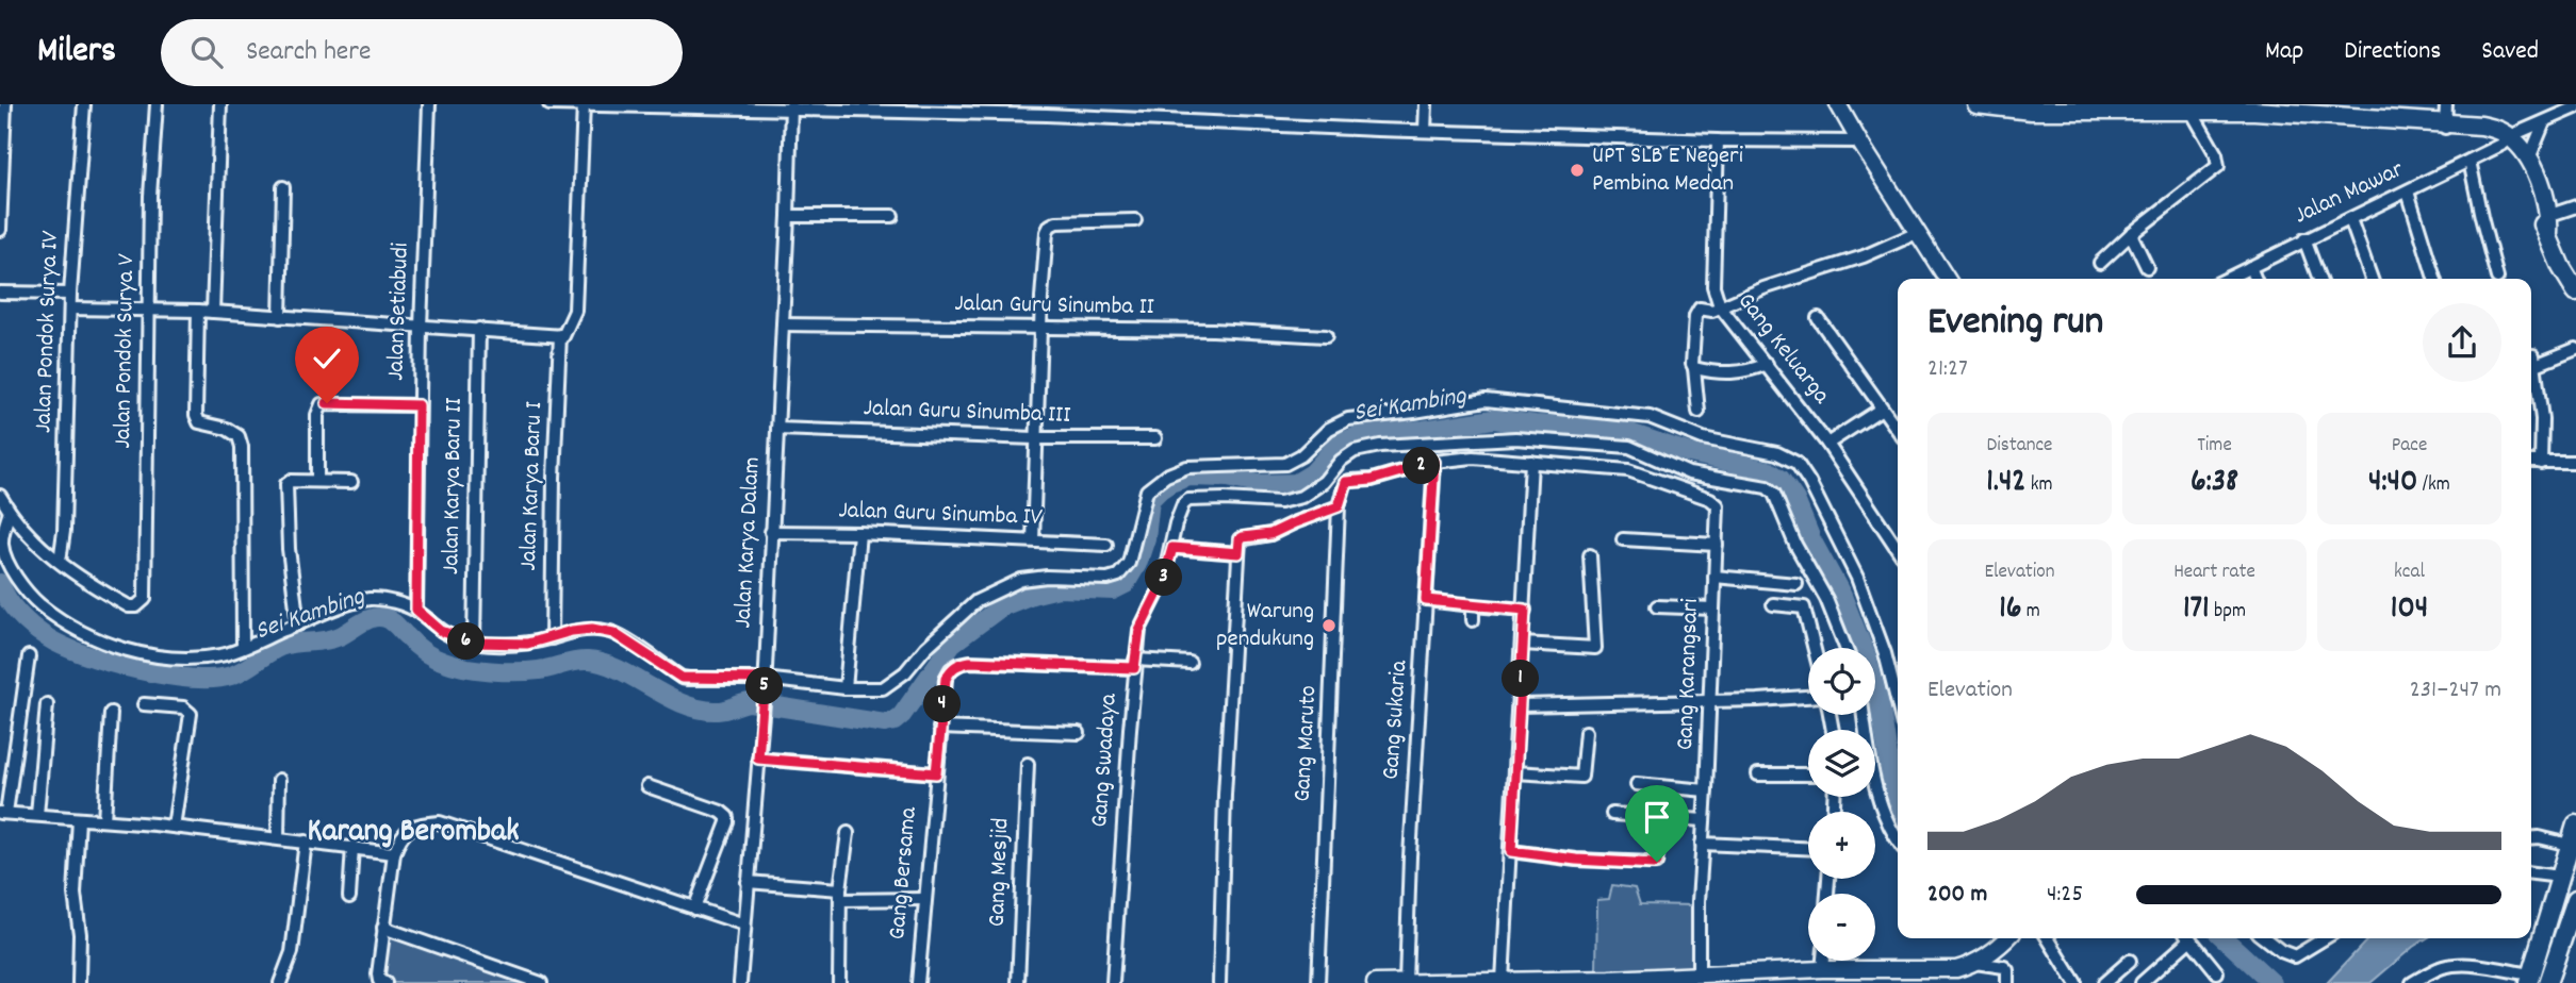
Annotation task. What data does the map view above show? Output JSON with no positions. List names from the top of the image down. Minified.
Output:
{"streets":{"street":["Jalan Mawar","Jalan Guru Sinumba II","Jalan Setiabudi","Jalan Pondok Surya IV","Gang Keluarga","Jalan Pondok Surya V","Jalan Guru Sinumba III","Jalan Karya Baru II","Jalan Karya Baru I","Jalan Guru Sinumba IV","Jalan Karya Dalam","Gang Karangsari","Gang Sukaria","Gang Maruto","Gang Swadaya","Gang Mesjid","Gang Bersama"]},"crossings":[["Jalan Guru Sinumba II","Jalan Karya Dalam"],["Jalan Pondok Surya IV","Jalan Pondok Surya V"],["Jalan Guru Sinumba III","Jalan Karya Dalam"],["Jalan Guru Sinumba IV","Jalan Karya Dalam"],["Gang Swadaya","Gang Bersama"]],"districts":["Karang Berombak"],"water":["Sei Kambing"],"places":["UPT SLB E Negeri Pembina Medan","Warung pendukung"],"page":{"header":"Milers","search":"Search here","nav":["Map","Directions","Saved"],"heading":["Evening run","21:27"],"stats":[["Distance","1.42 km"],["Time","6:38"],["Pace","4:40 /km"],["Elevation","16 m"],["Heart rate","171 bpm"],["kcal","104"]],"pins":["2","3","6","1","5","4"],"map_buttons":["+","−"],"chart":["Elevation","231–247 m"],"list":[{"name":"200 m","note":"4:25"}]}}
